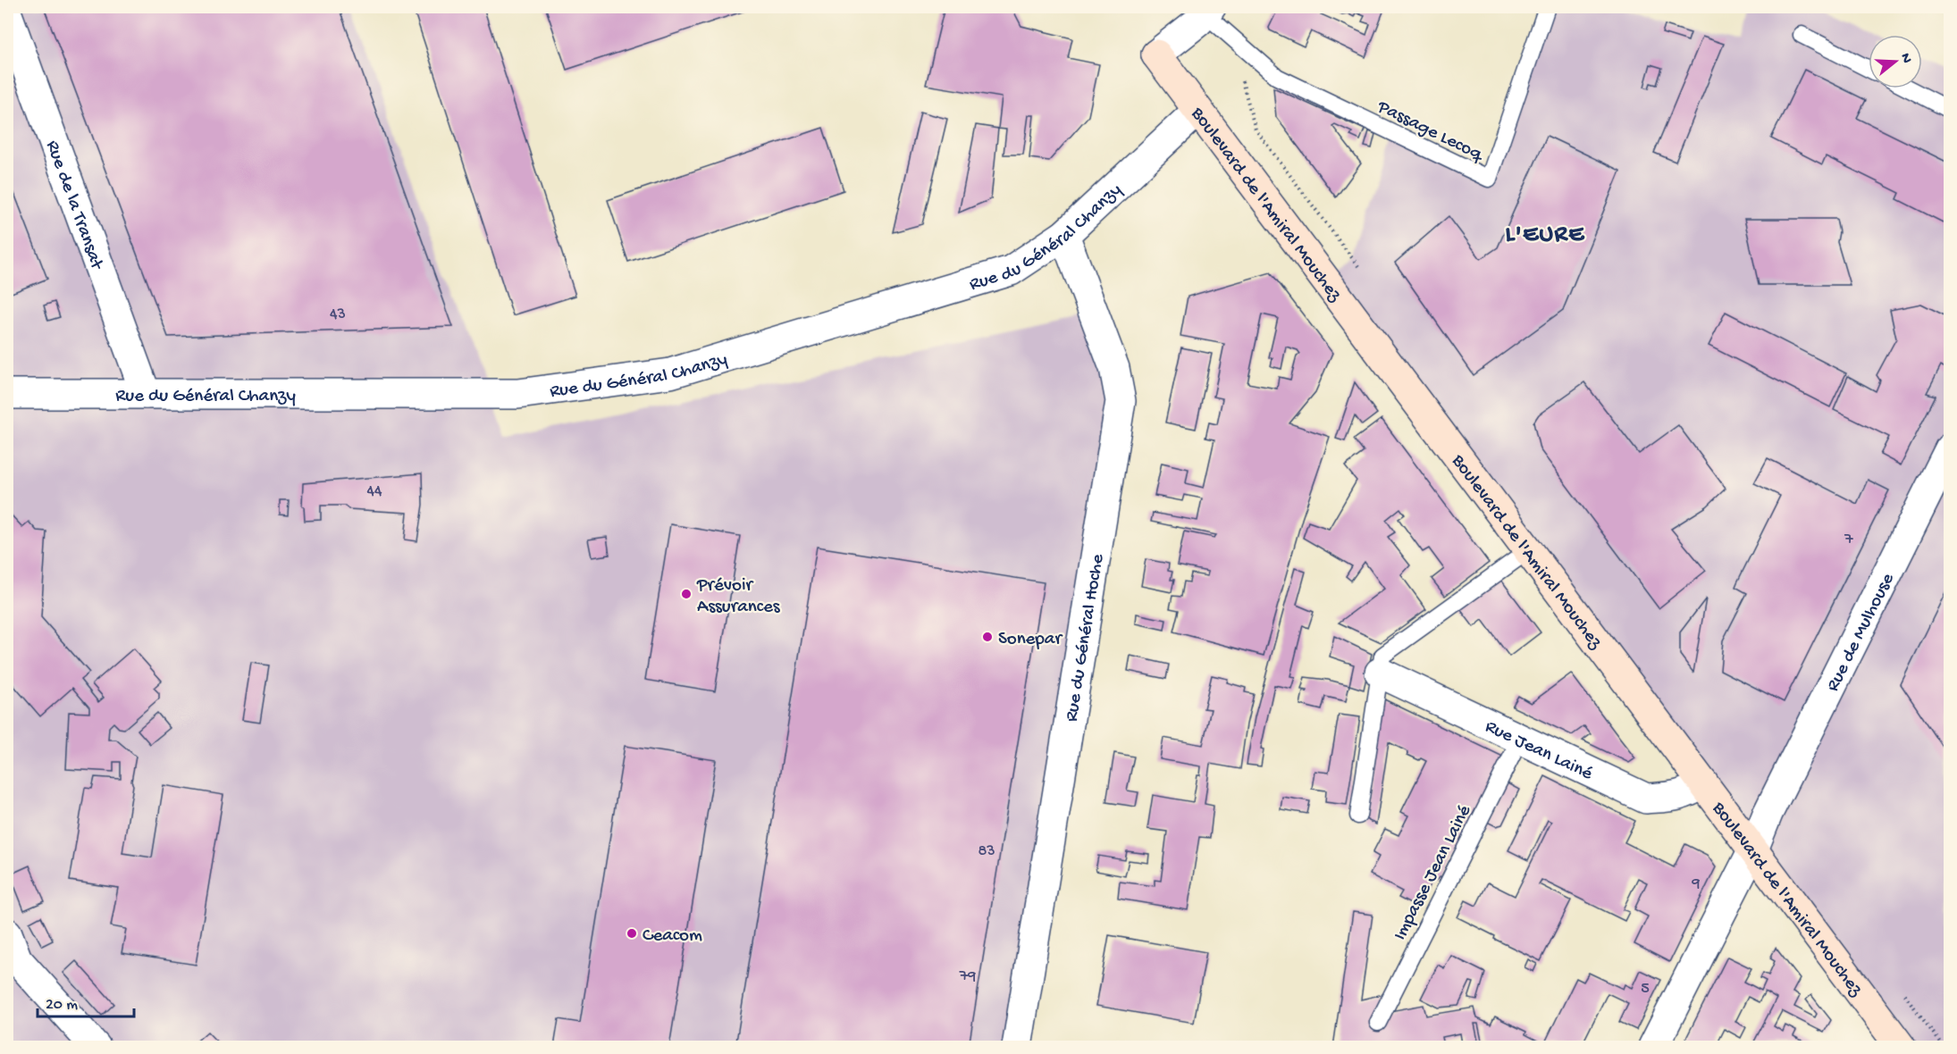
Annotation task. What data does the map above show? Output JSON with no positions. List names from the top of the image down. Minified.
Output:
{"streets":{"main road":["Boulevard de l'Amiral Mouchez"],"street":["Rue de la Transat","Rue du Général Chanzy","Rue de Mulhouse","Rue du Général Hoche","Rue Jean Lainé"],"lane":["Passage Lecoq","Impasse Jean Lainé"]},"crossings":[["Rue de la Transat","Rue du Général Chanzy"],["Boulevard de l'Amiral Mouchez","Rue du Général Chanzy"],["Boulevard de l'Amiral Mouchez","Rue de Mulhouse"],["Boulevard de l'Amiral Mouchez","Rue Jean Lainé"],["Rue du Général Chanzy","Rue du Général Hoche"],["Rue Jean Lainé","Impasse Jean Lainé"]],"districts":["L'EURE"],"places":["Prévoir Assurances","Sonepar","Ceacom"],"house_numbers":["43","44","7","83","9","79","5"],"scale_bar":"20 m","north":"right"}
